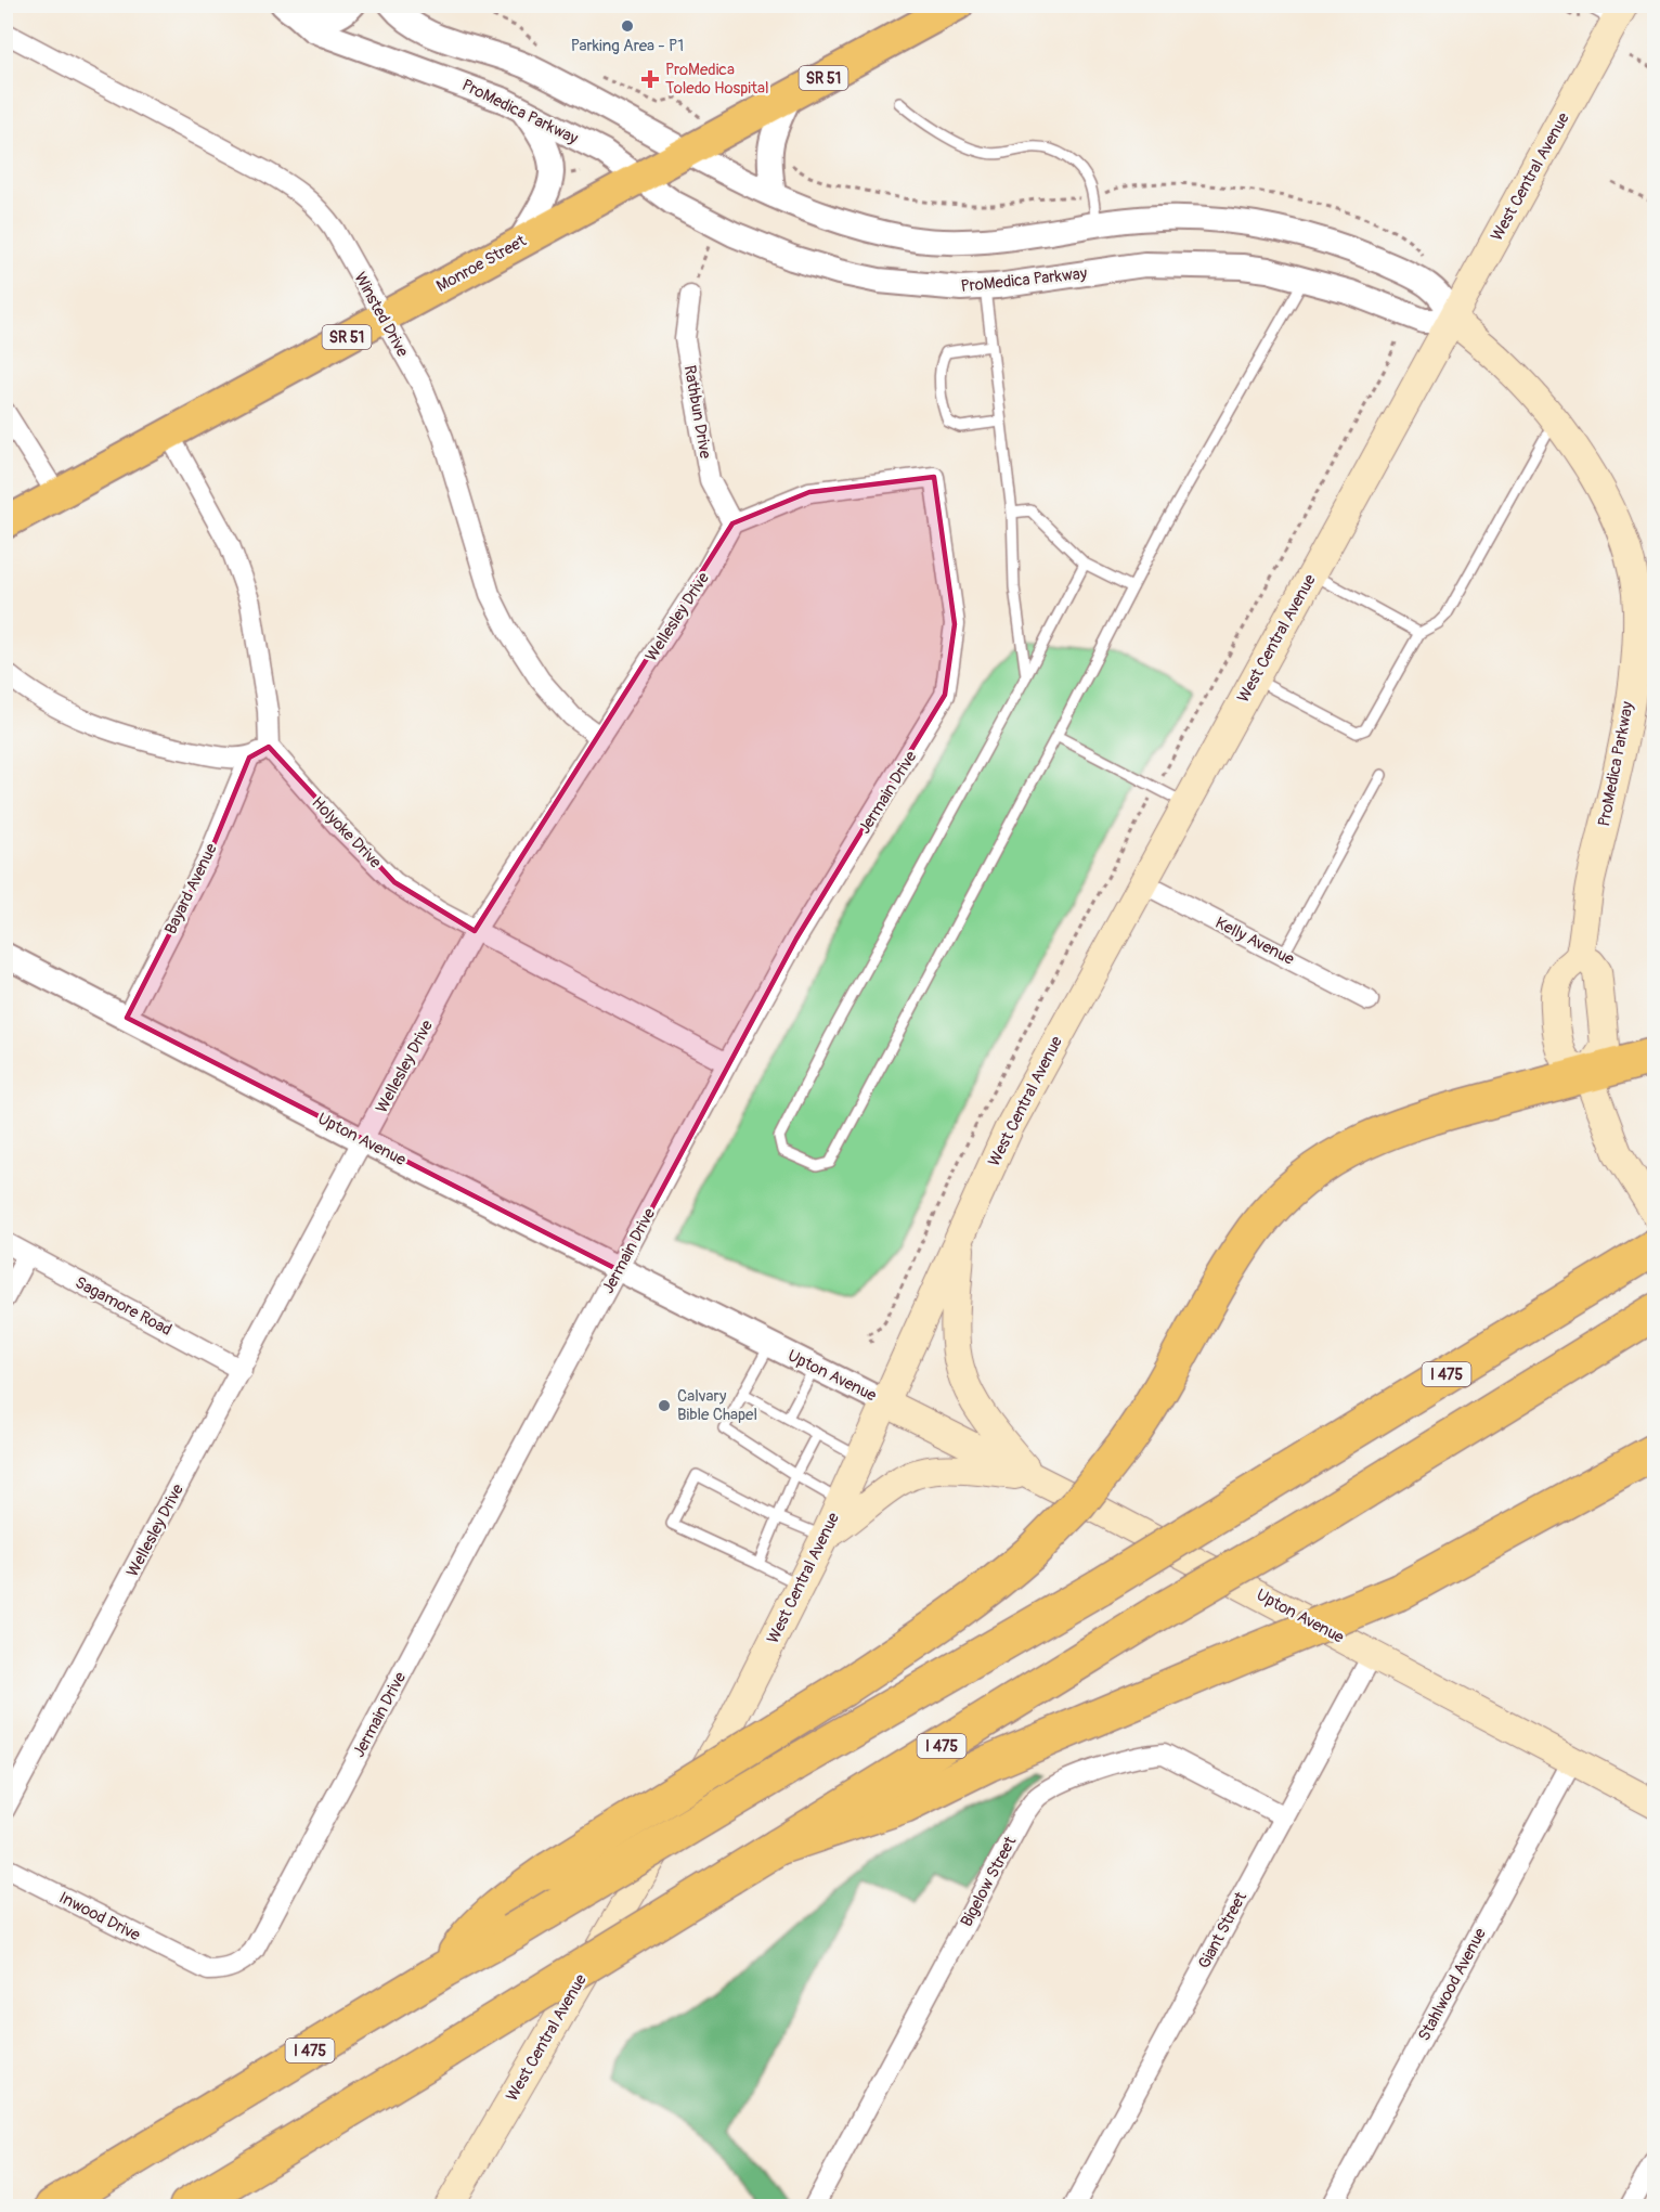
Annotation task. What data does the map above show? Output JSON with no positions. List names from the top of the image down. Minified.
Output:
{"streets":{"highway":["I 475"],"main road":["SR 51","ProMedica Parkway","West Central Avenue","Monroe Street","Upton Avenue"],"street":["Winsted Drive","Rathbun Drive","Wellesley Drive","Jermain Drive","Holyoke Drive","Bayard Avenue","Kelly Avenue","Sagamore Road","Bigelow Street","Inwood Drive","Giant Street","Stahlwood Avenue"]},"crossings":[["ProMedica Parkway","West Central Avenue"],["ProMedica Parkway","Monroe Street"],["West Central Avenue","Kelly Avenue"],["West Central Avenue","Upton Avenue"],["Monroe Street","Winsted Drive"],["Winsted Drive","Wellesley Drive"],["Rathbun Drive","Wellesley Drive"],["Rathbun Drive","Jermain Drive"],["Wellesley Drive","Jermain Drive"],["Wellesley Drive","Holyoke Drive"],["Wellesley Drive","Upton Avenue"],["Wellesley Drive","Sagamore Road"],["Jermain Drive","Holyoke Drive"],["Jermain Drive","Upton Avenue"],["Jermain Drive","Inwood Drive"],["Bayard Avenue","Upton Avenue"],["Upton Avenue","Giant Street"],["Upton Avenue","Stahlwood Avenue"],["Bigelow Street","Giant Street"]],"places":{"other":["Parking Area - P1","Calvary Bible Chapel"],"health":["ProMedica Toledo Hospital"]}}
